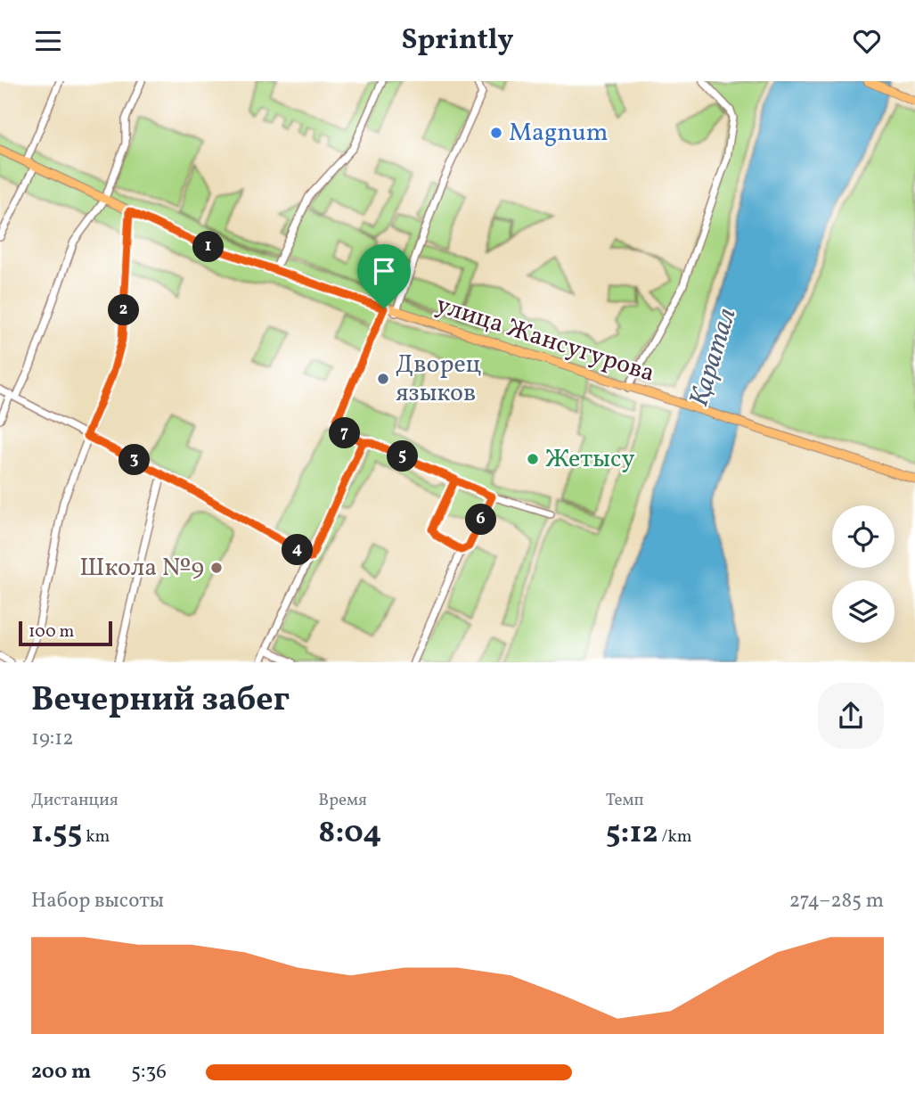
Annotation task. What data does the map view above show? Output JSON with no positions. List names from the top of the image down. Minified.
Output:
{"streets":{"main road":["улица Жансугурова"]},"water":["Қаратал"],"places":["Magnum","Дворец языков","Жетысу","Школа №9"],"scale_bar":"100 m","page":{"header":"Sprintly","pins":["1","2","7","5","3","6","4"],"scale":"100 m","heading":["Вечерний забег","19:12"],"stats":[["Дистанция","1.55 km"],["Время","8:04"],["Темп","5:12 /km"]],"chart":["Набор высоты","274–285 m"],"list":[{"name":"200 m","note":"5:36"}]}}
